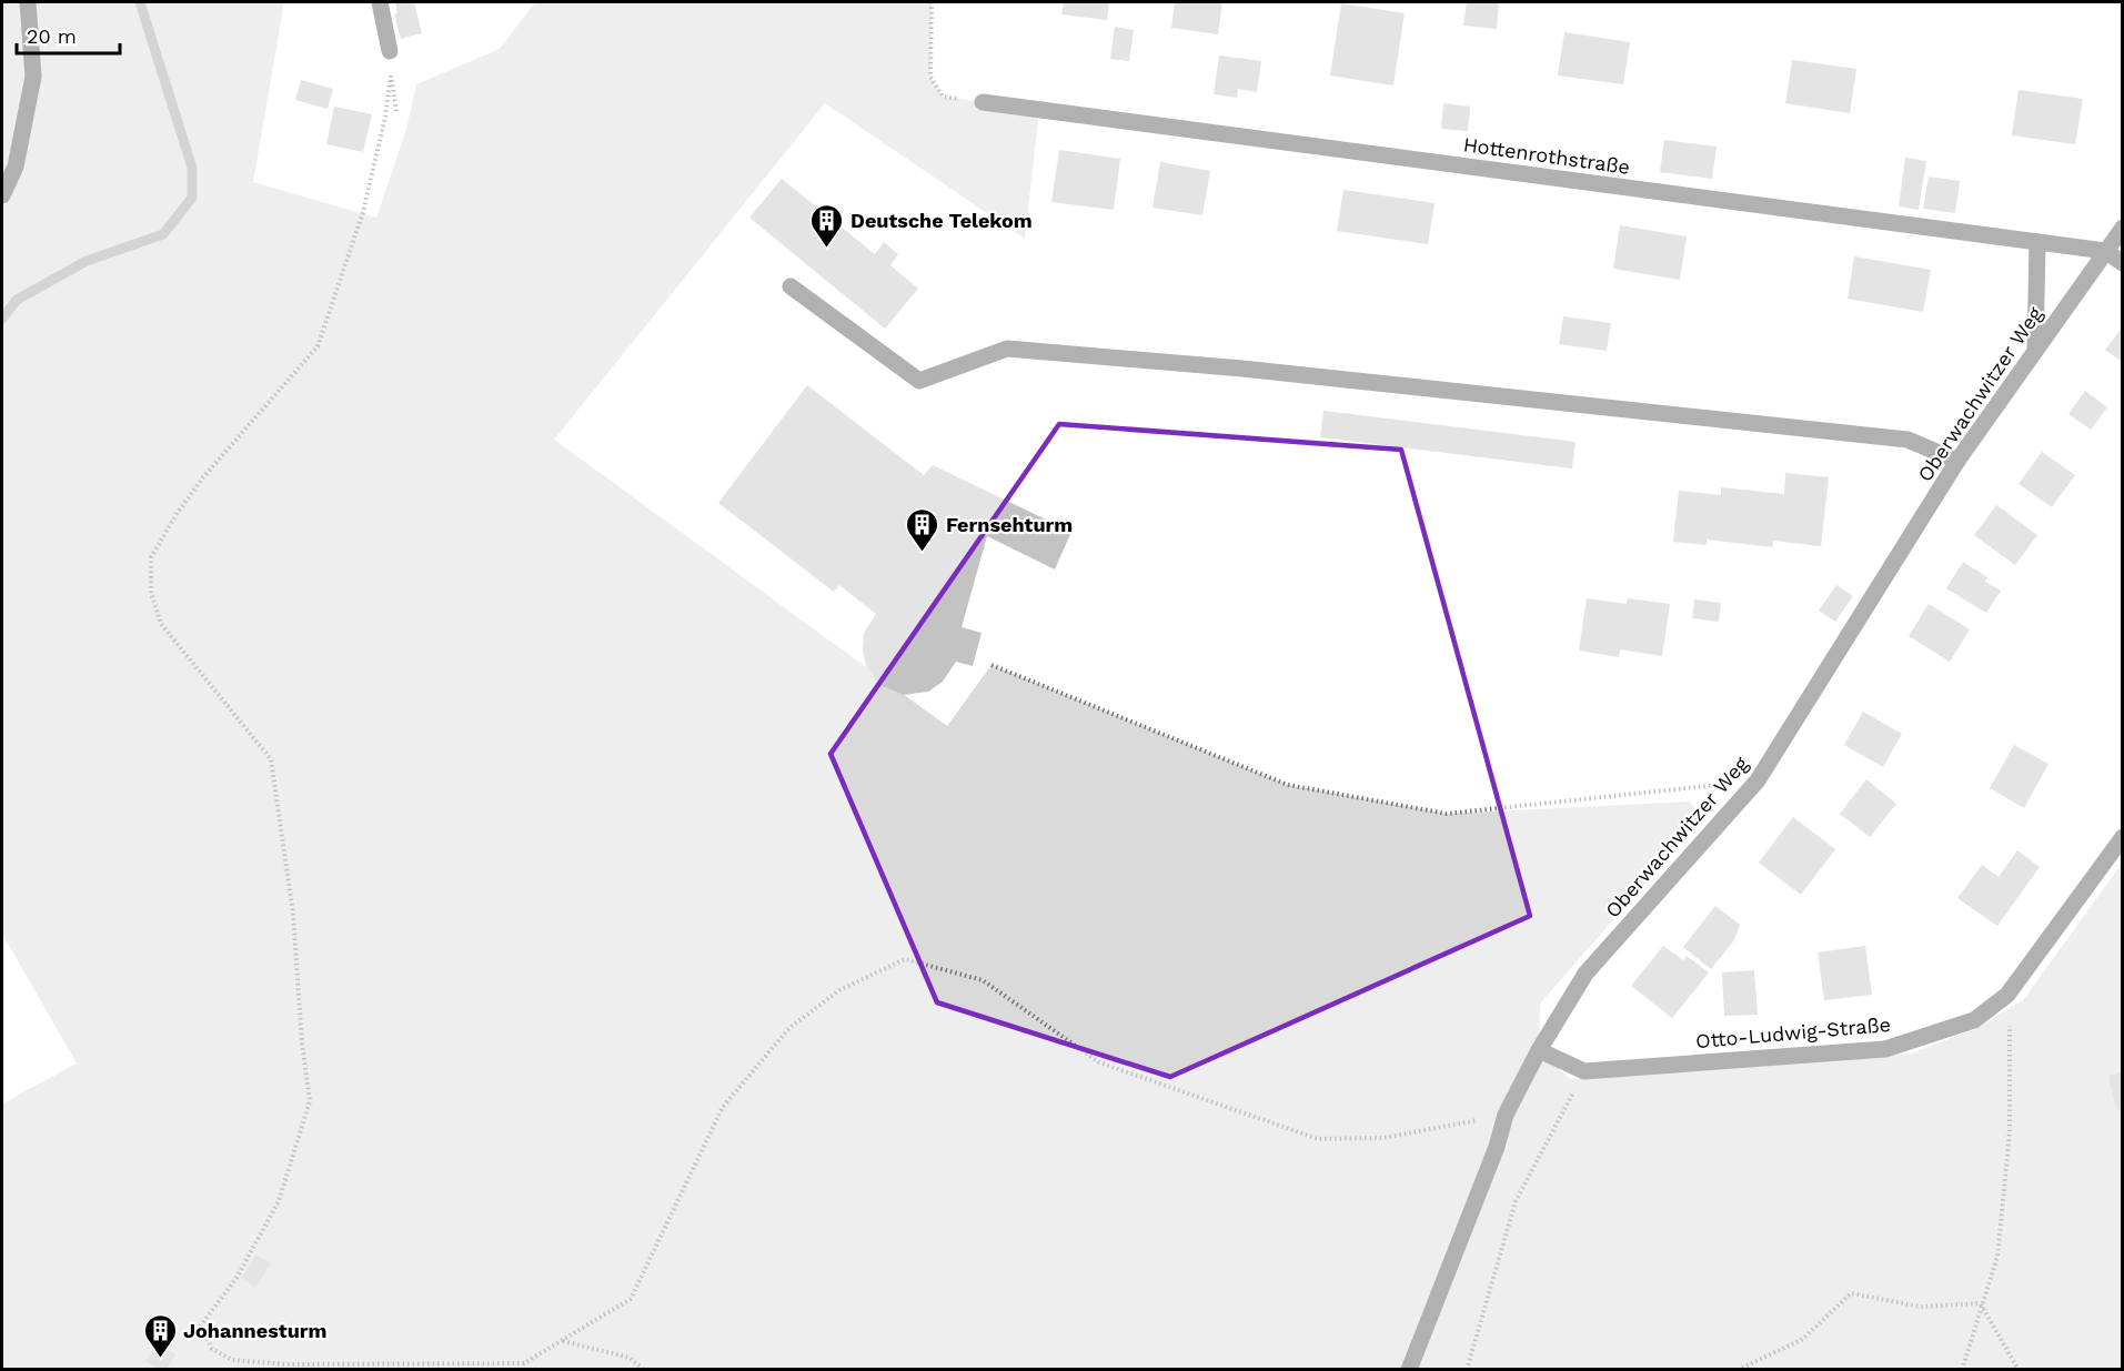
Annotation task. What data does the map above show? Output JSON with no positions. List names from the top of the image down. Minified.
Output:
{"streets":{"street":["Hottenrothstraße","Oberwachwitzer Weg","Otto-Ludwig-Straße"]},"crossings":[["Hottenrothstraße","Oberwachwitzer Weg"],["Oberwachwitzer Weg","Otto-Ludwig-Straße"]],"places":{"building":["Deutsche Telekom","Fernsehturm","Johannesturm"]},"scale_bar":"20 m"}
